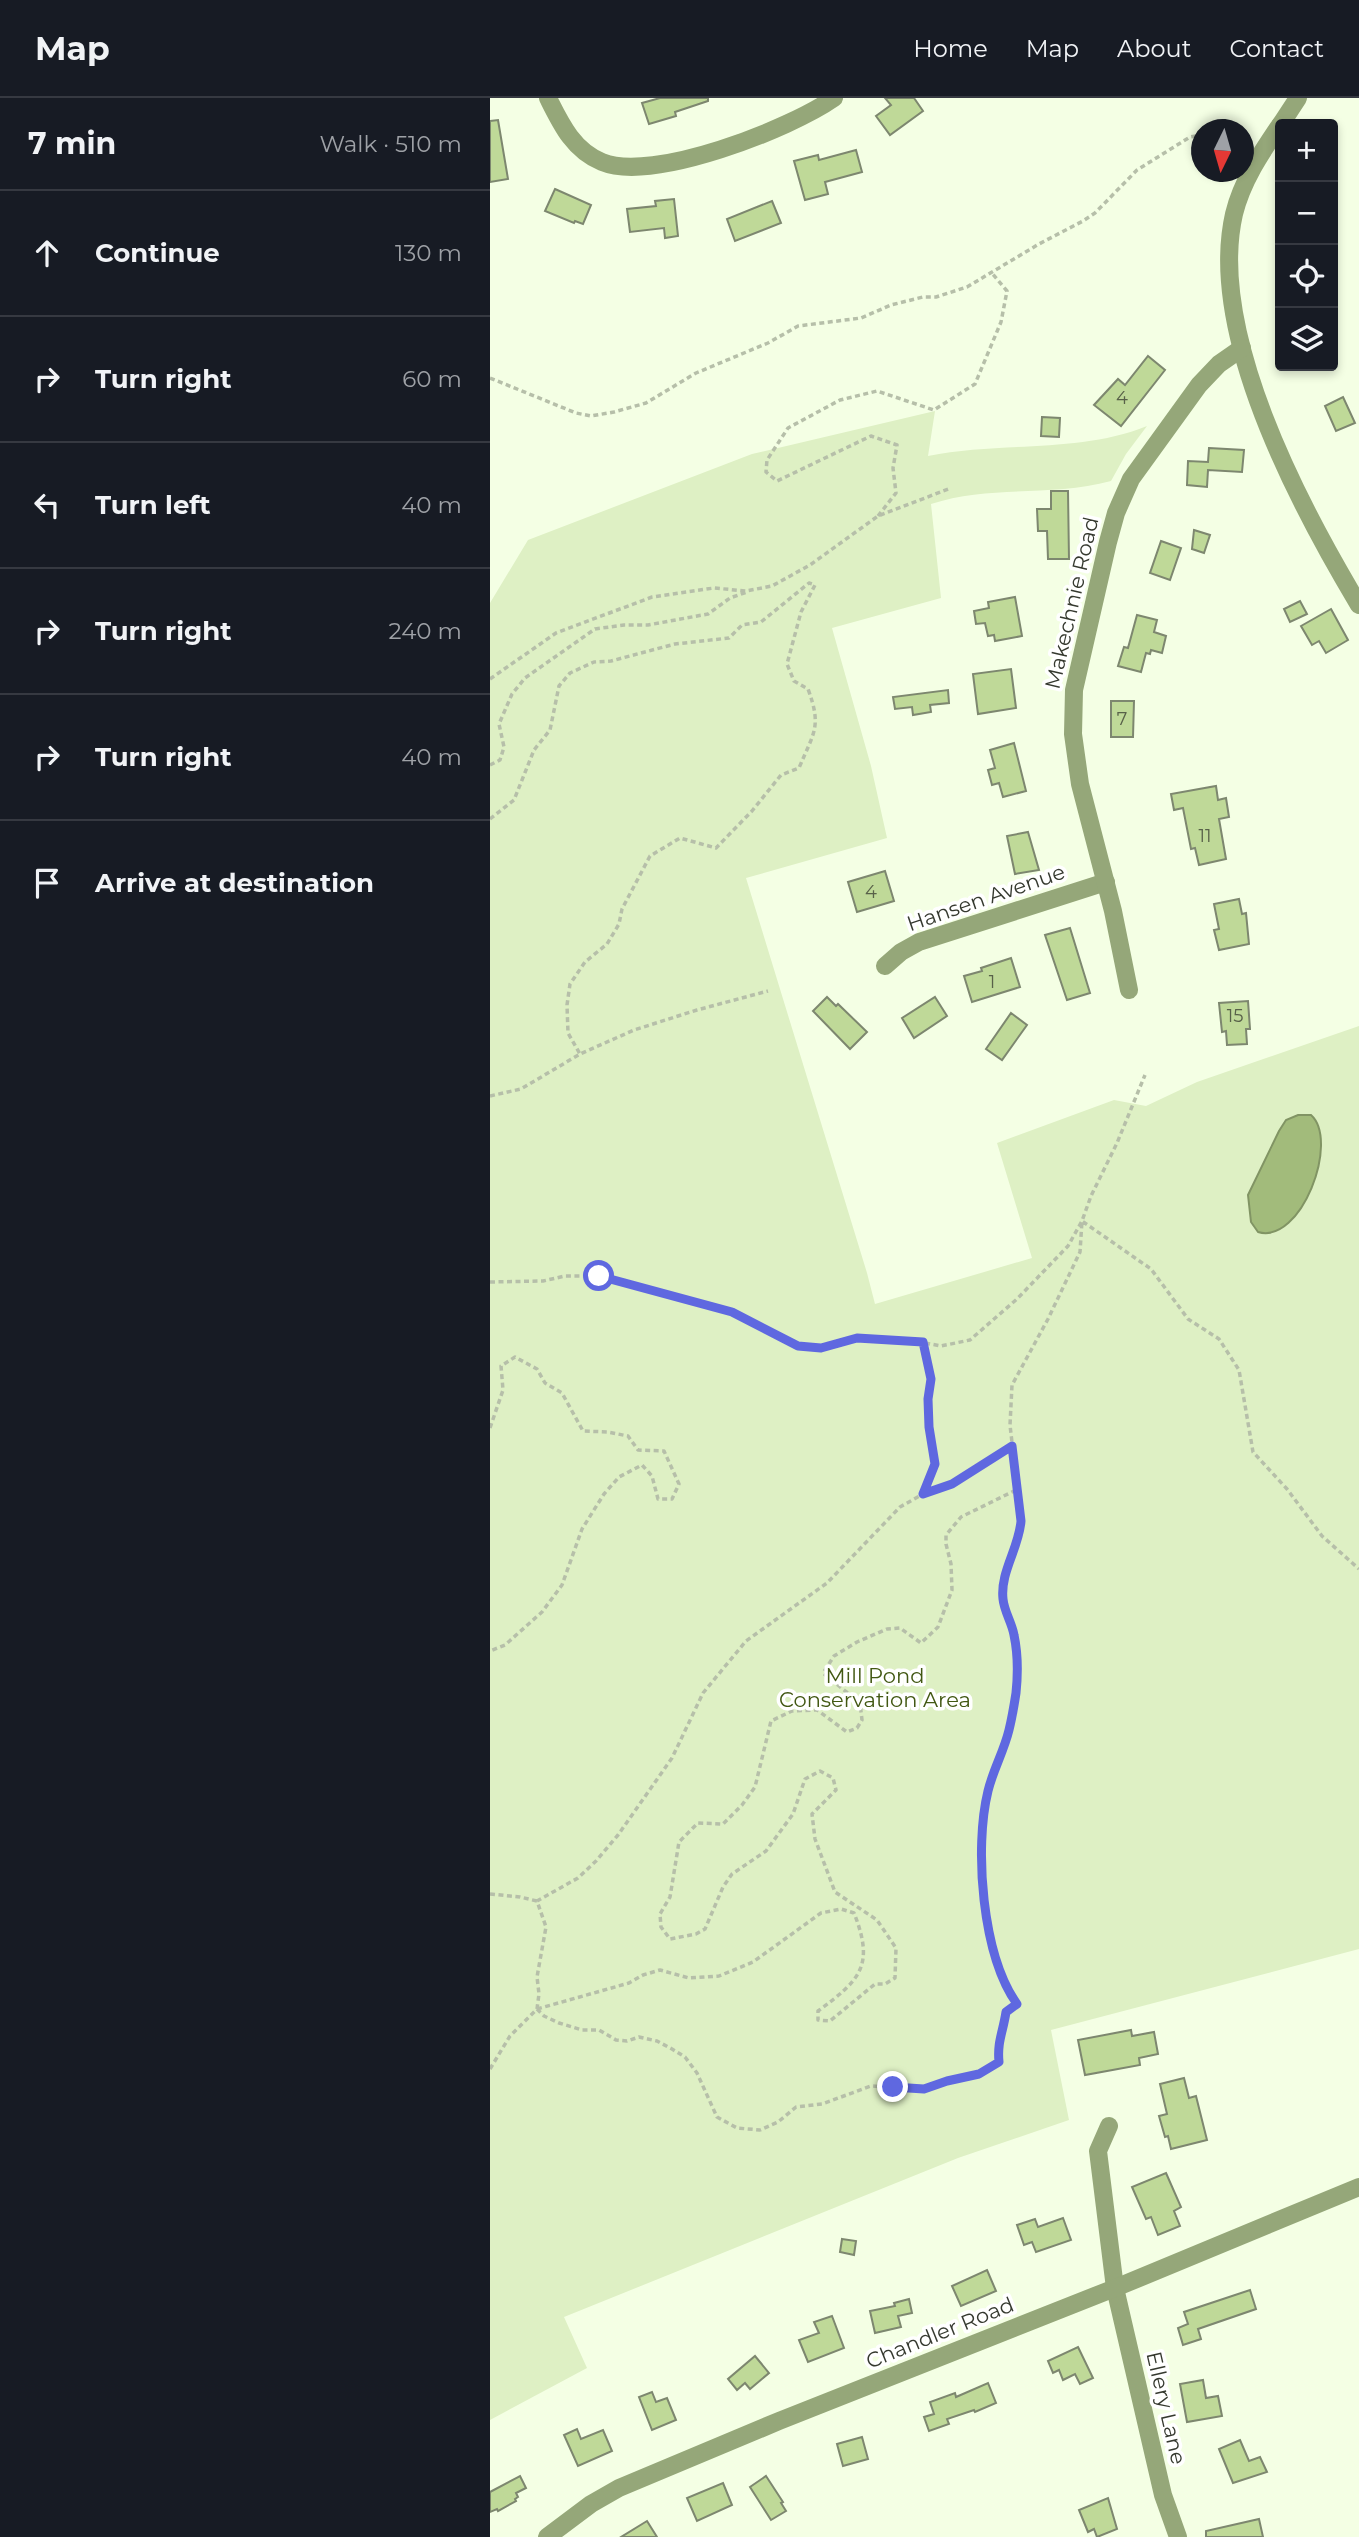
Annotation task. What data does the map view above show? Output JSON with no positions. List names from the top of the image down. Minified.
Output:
{"streets":{"street":["Makechnie Road","Hansen Avenue","Chandler Road","Ellery Lane"]},"crossings":[["Makechnie Road","Hansen Avenue"],["Chandler Road","Ellery Lane"]],"parks":["Mill Pond Conservation Area"],"house_numbers":["4","7","11","4","1","15"],"north":"bottom","page":{"header":"Map","nav":["Home","Map","About","Contact"],"heading":["7 min","Walk · 510 m"],"map_buttons":["+","−"],"list":[["Continue","130 m"],["Turn right","60 m"],["Turn left","40 m"],["Turn right","240 m"],["Turn right","40 m"],"Arrive at destination"]}}
